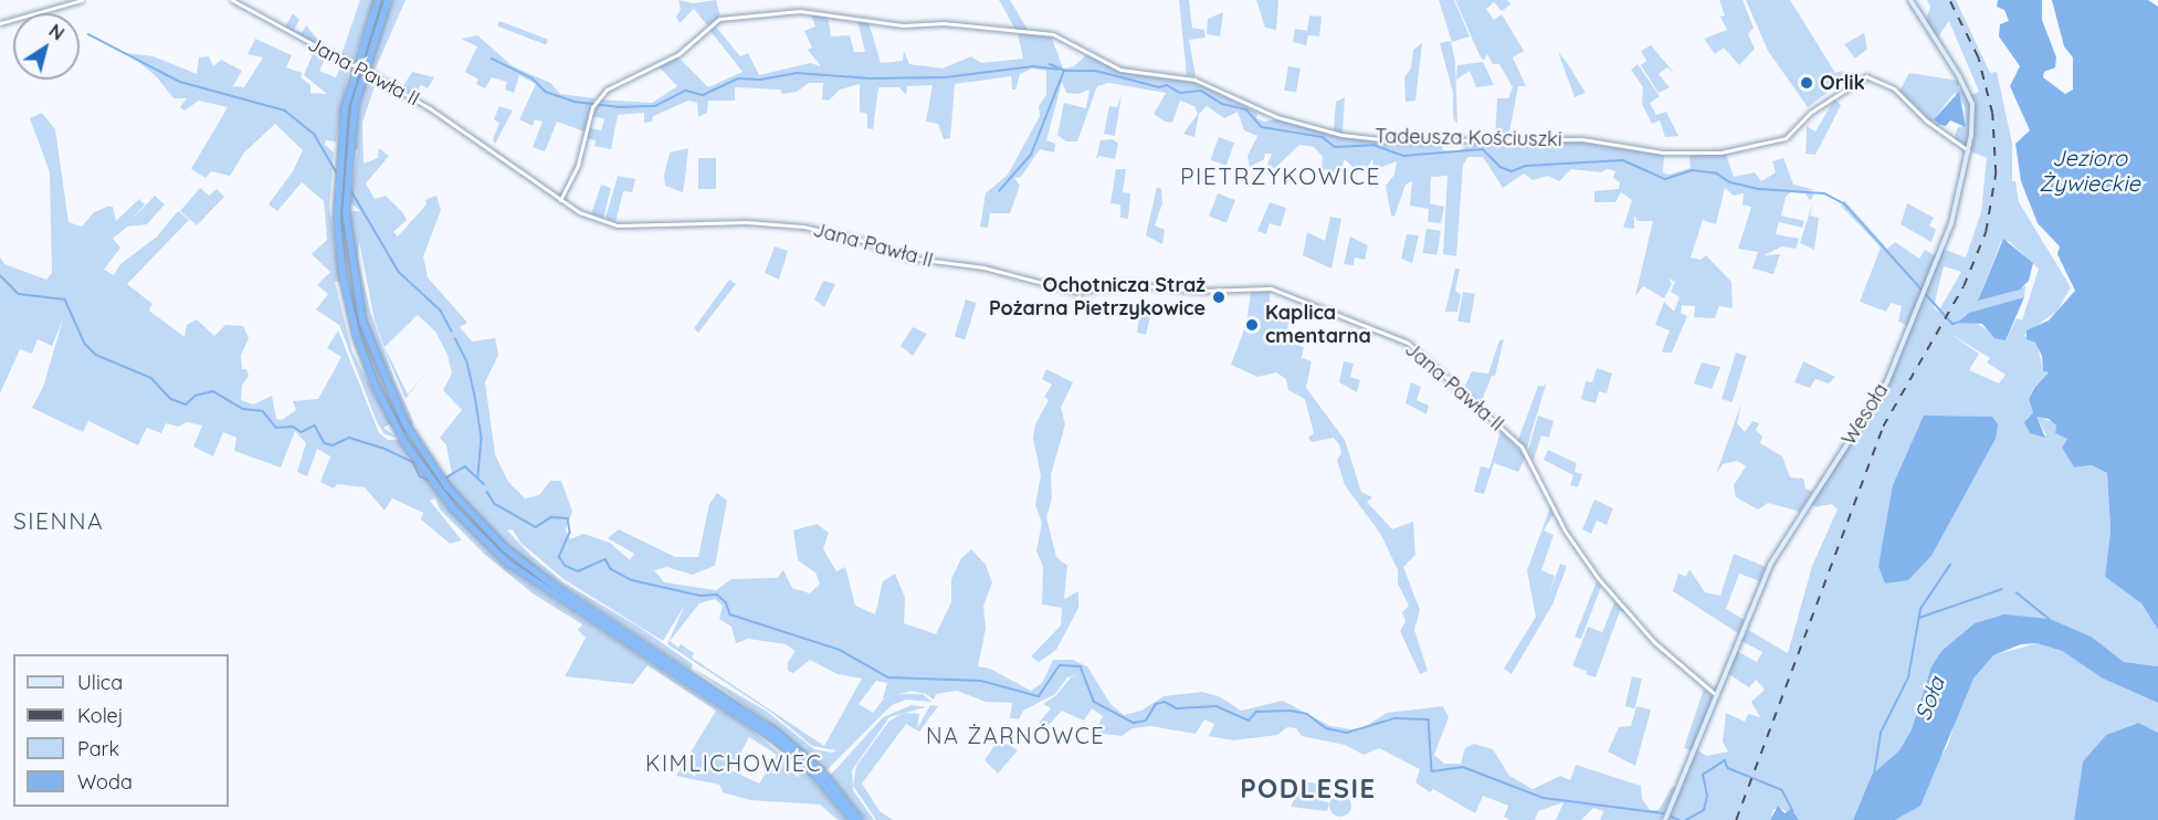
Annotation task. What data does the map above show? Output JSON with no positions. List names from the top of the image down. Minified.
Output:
{"streets":{"main road":["Wesoła"],"street":["Jana Pawła II","Tadeusza Kościuszki"]},"crossings":[["Jana Pawła II","Tadeusza Kościuszki"],["Jana Pawła II","Wesoła"],["Tadeusza Kościuszki","Wesoła"]],"districts":["PIETRZYKOWICE","SIENNA","NA ŻARNÓWCE","KIMLICHOWIEC","PODLESIE"],"water":["Jezioro Żywieckie","Soła"],"places":["Orlik","Ochotnicza Straż Pożarna Pietrzykowice","Kaplica cmentarna"],"legend":["Ulica","Kolej","Park","Woda"],"north":"top right"}
